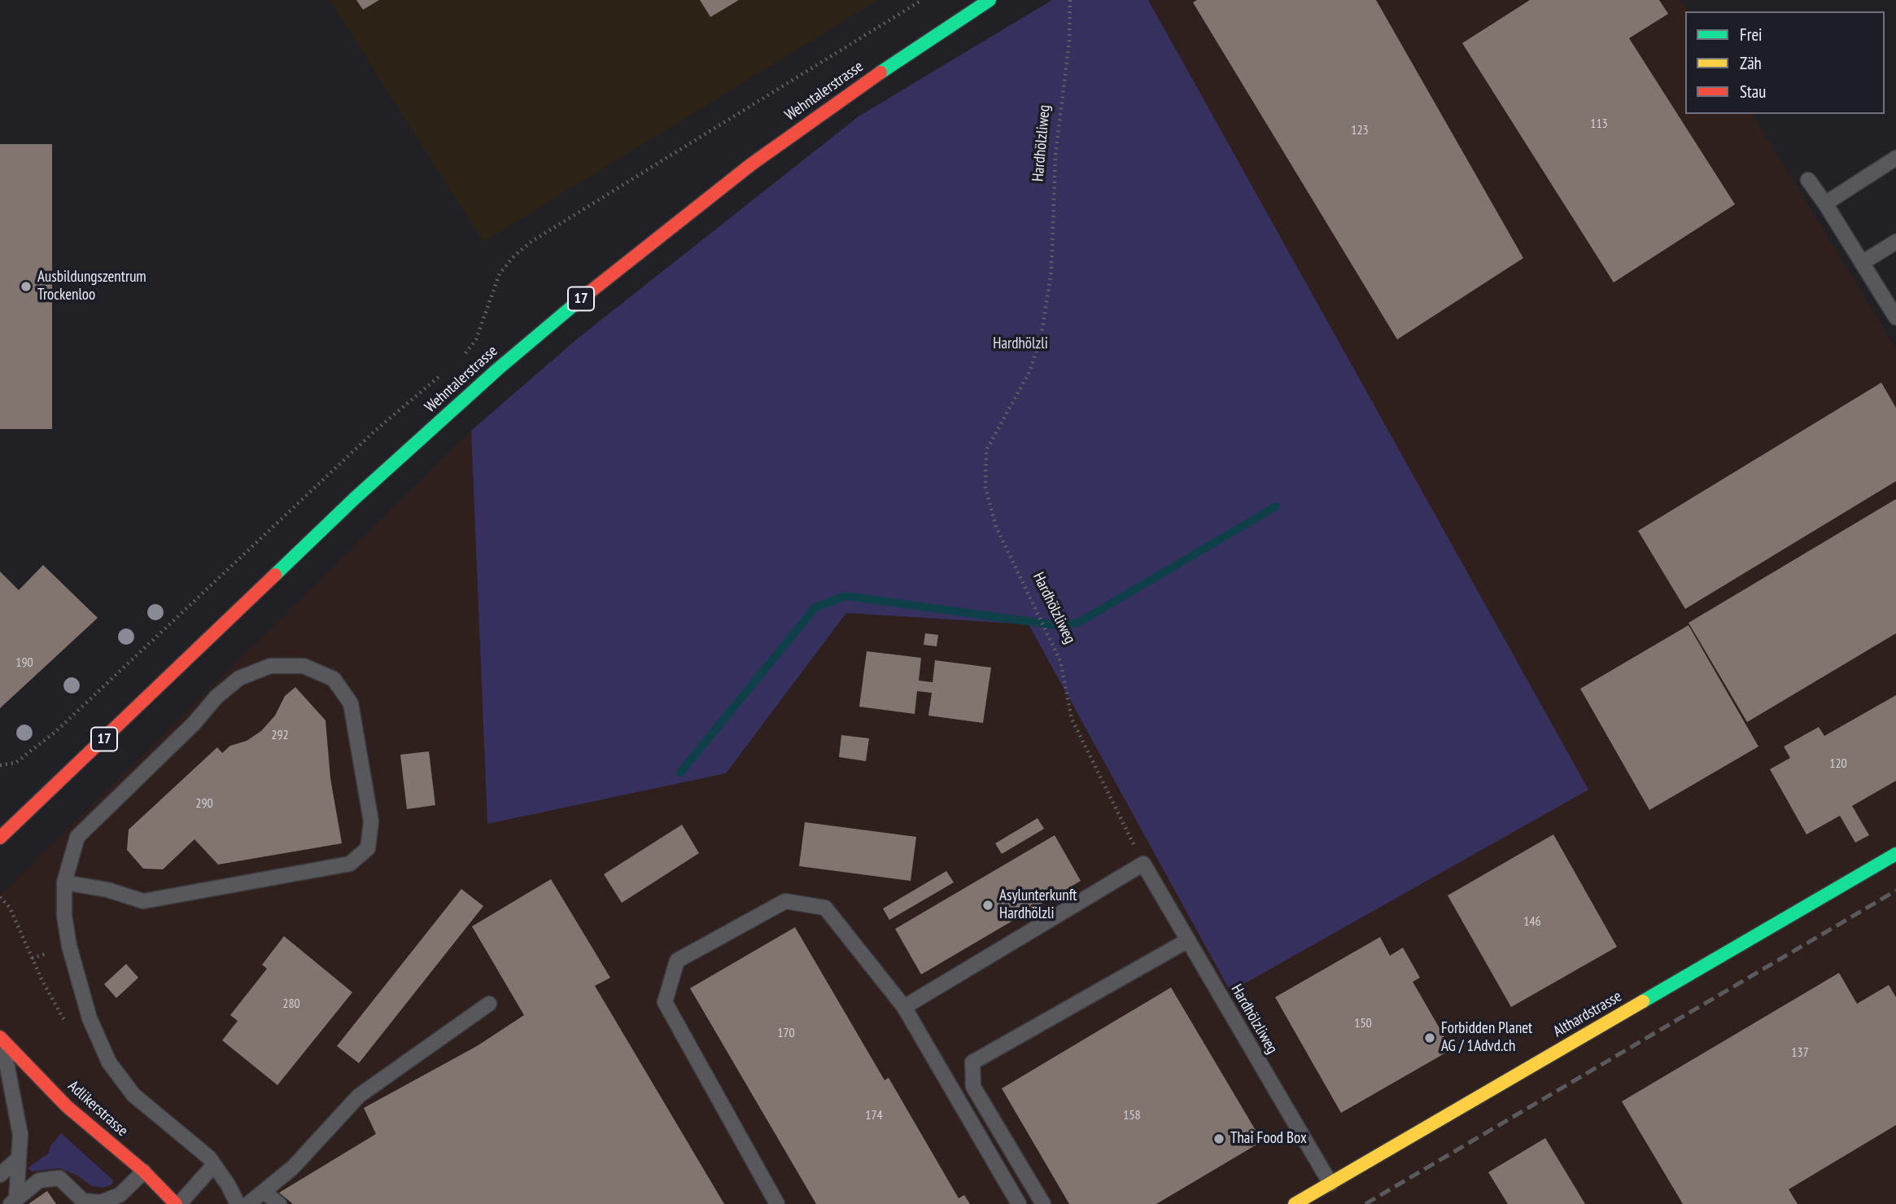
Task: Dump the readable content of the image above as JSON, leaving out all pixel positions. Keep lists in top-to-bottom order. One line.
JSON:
{"streets":{"main road":["Wehntalerstrasse","17","Althardstrasse","Adlikerstrasse"],"lane":["Hardhölzliweg"]},"crossings":[["Hardhölzliweg","Althardstrasse"]],"parks":["Hardhölzli"],"places":["Ausbildungszentrum Trockenloo","Asylunterkunft Hardhölzli","Forbidden Planet AG / 1Advd.ch","Thai Food Box"],"house_numbers":["113","123","190","292","120","290","146","280","150","170","137","174","158"],"legend":["Frei","Zäh","Stau"]}
